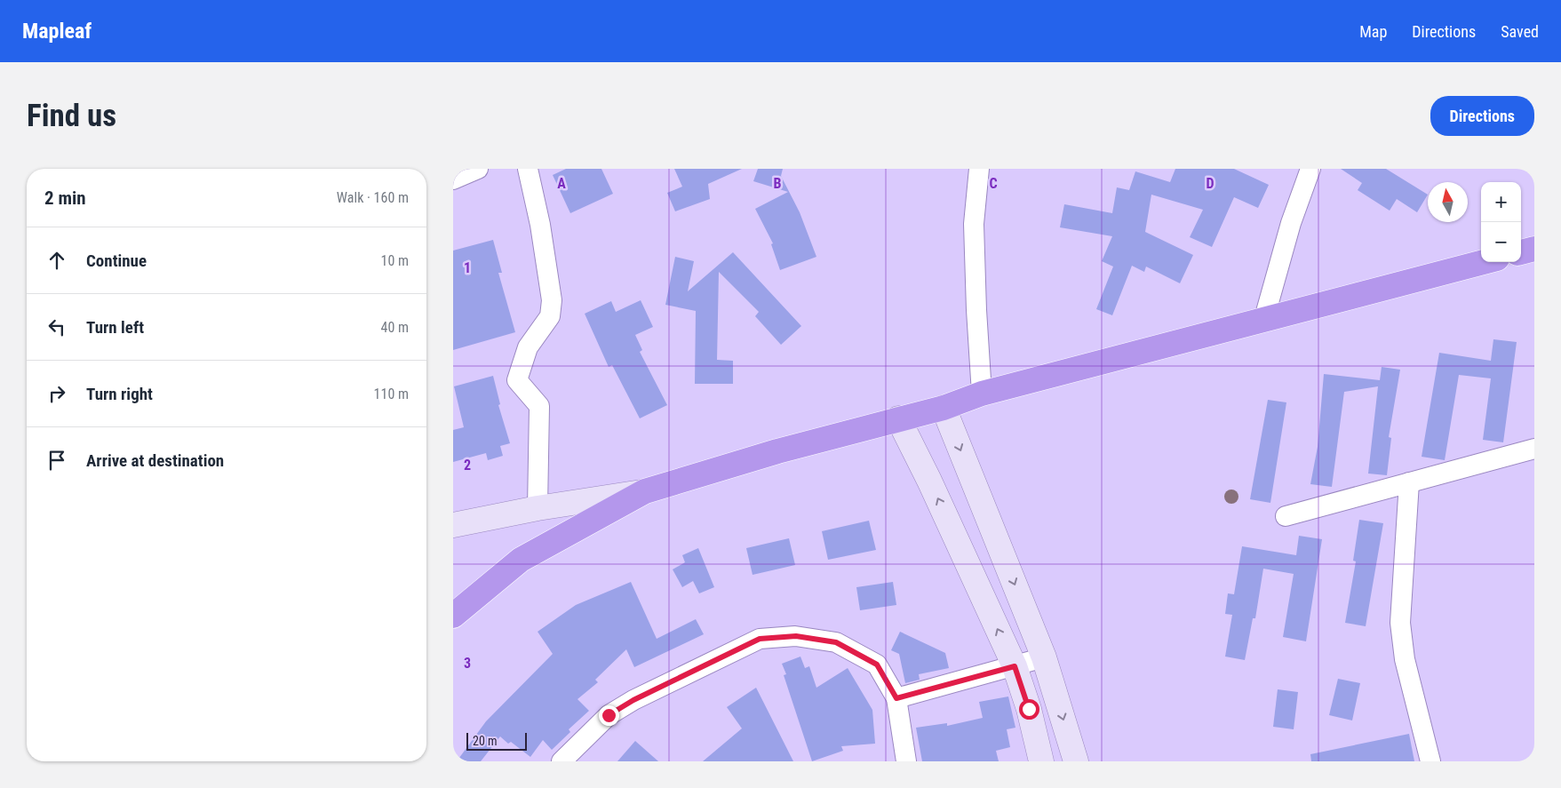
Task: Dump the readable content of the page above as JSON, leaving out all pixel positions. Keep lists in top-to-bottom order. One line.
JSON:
{"scale_bar":"20 m","north":"top","page":{"header":"Mapleaf","nav":["Map","Directions","Saved"],"buttons":"Directions","title":"Find us","heading":["2 min","Walk · 160 m"],"map_buttons":["+","−"],"list":[["Continue","10 m"],["Turn left","40 m"],["Turn right","110 m"],"Arrive at destination"],"scale":"20 m"},"grid":{"columns":["A","B","C","D"],"rows":["1","2","3"]}}
